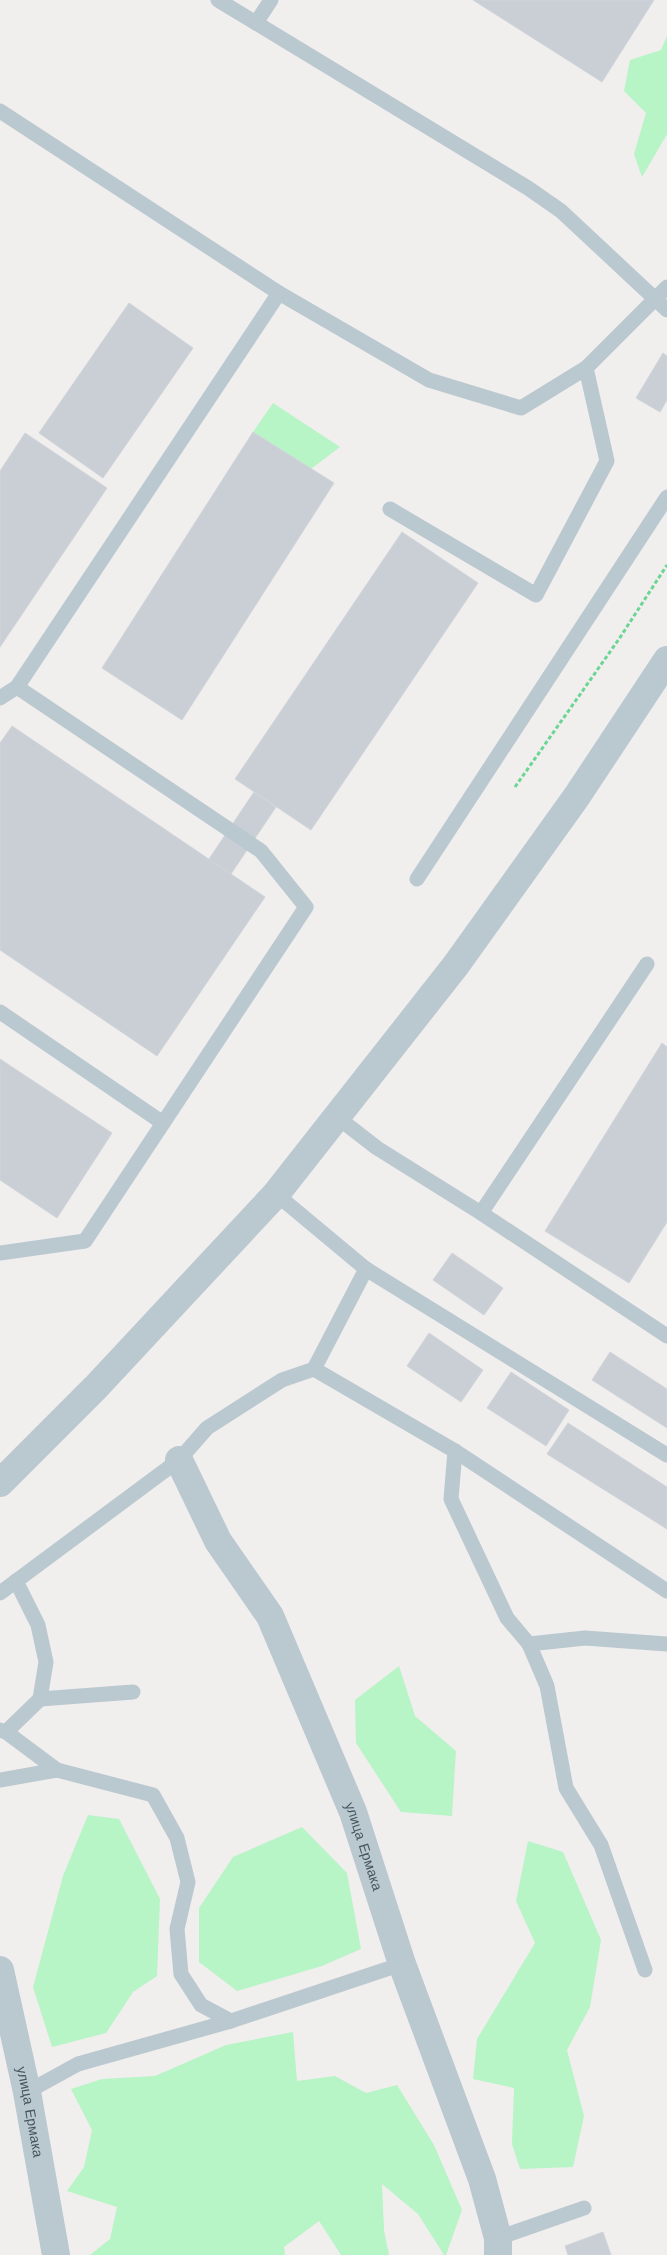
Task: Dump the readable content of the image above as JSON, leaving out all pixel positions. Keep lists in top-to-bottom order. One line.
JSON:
{"streets":{"street":["улица Ермака"]}}
